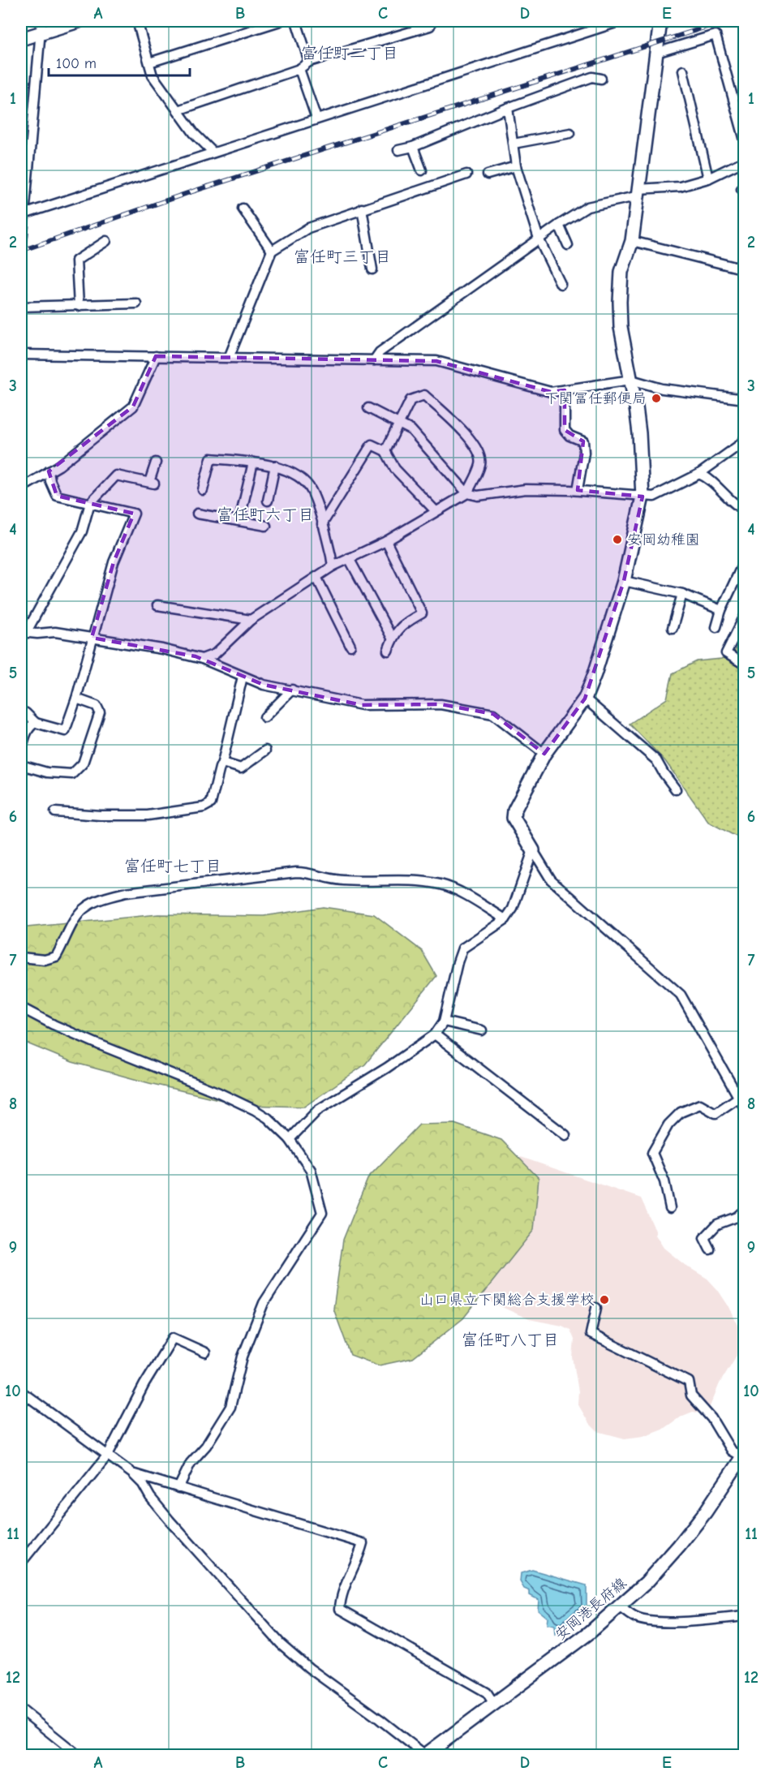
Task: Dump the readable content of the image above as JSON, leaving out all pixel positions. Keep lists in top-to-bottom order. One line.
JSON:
{"streets":{"street":["安岡港長府線"]},"districts":["富任町二丁目","富任町三丁目","富任町六丁目","富任町七丁目","富任町八丁目"],"places":["下関冨任郵便局","安岡幼稚園","山口県立下関総合支援学校"],"scale_bar":"100 m","grid":{"columns":["A","B","C","D","E"],"rows":["1","2","3","4","5","6","7","8","9","10","11","12"]}}
